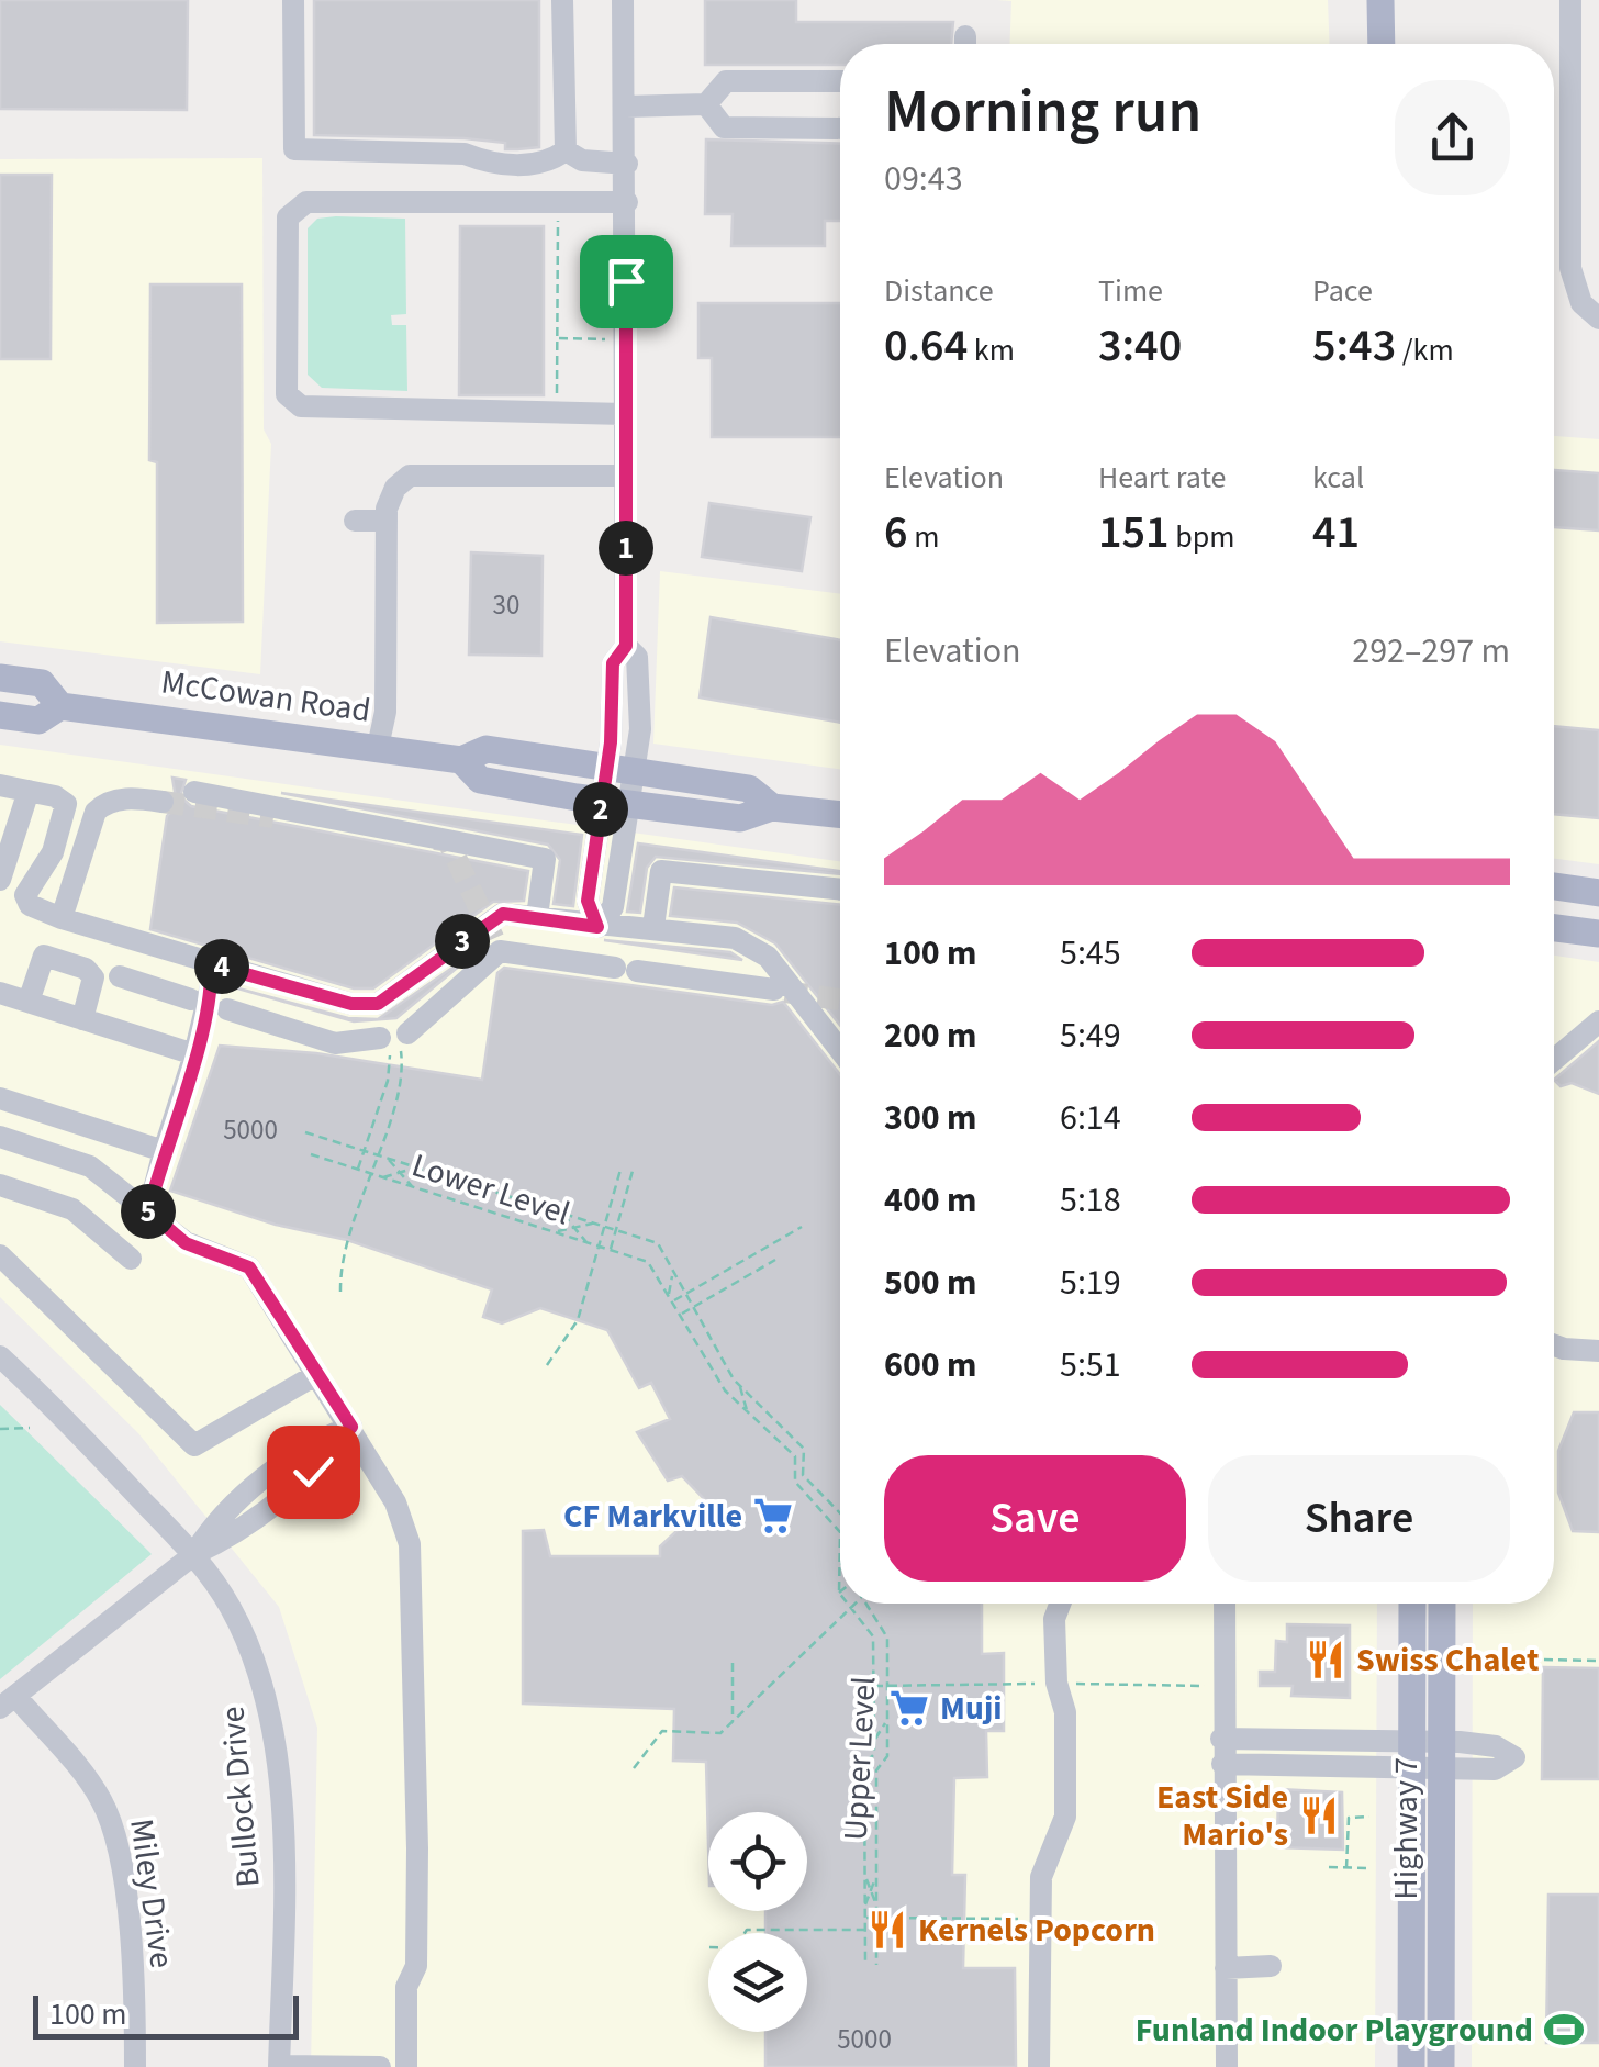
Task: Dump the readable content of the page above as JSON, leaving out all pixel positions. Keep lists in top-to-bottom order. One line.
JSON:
{"streets":{"main road":["McCowan Road","Highway 7"],"street":["Bullock Drive","Miley Drive"],"path":["Lower Level","Upper Level"]},"places":{"supermarket":["CF Markville","Muji"],"restaurant":["Swiss Chalet","East Side Mario's","Kernels Popcorn"],"sports":["Funland Indoor Playground"]},"house_numbers":["30","5000","5000"],"scale_bar":"100 m","page":{"heading":["Morning run","09:43"],"stats":[["Distance","0.64 km"],["Time","3:40"],["Pace","5:43 /km"],["Elevation","6 m"],["Heart rate","151 bpm"],["kcal","41"]],"pins":["1","2","3","4","5"],"chart":["Elevation","292–297 m"],"list":[{"name":"100 m","note":"5:45"},{"name":"200 m","note":"5:49"},{"name":"300 m","note":"6:14"},{"name":"400 m","note":"5:18"},{"name":"500 m","note":"5:19"},{"name":"600 m","note":"5:51"}],"buttons":["Save","Share"],"scale":"100 m"}}
